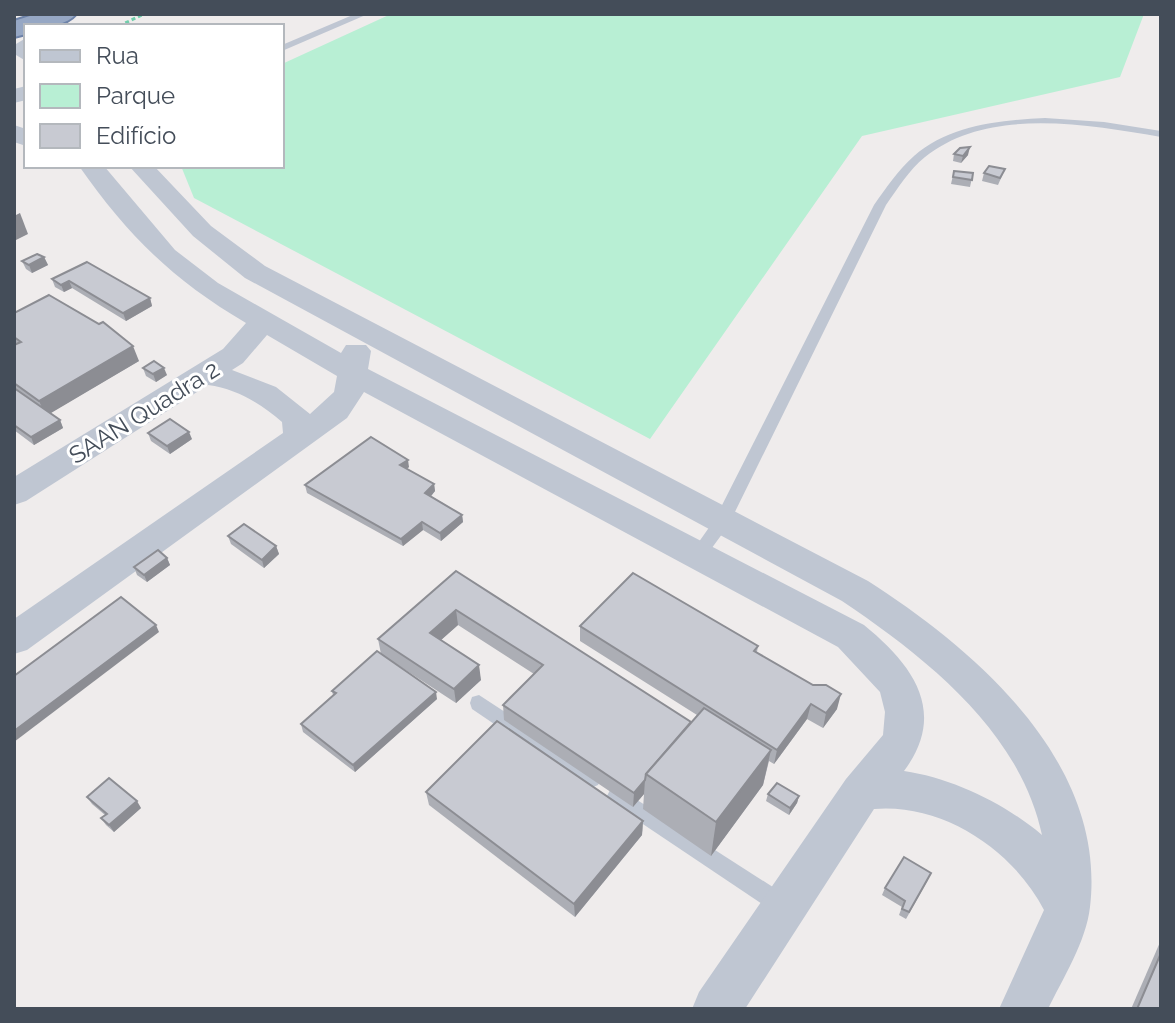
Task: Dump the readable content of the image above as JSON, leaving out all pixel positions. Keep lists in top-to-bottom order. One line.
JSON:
{"streets":{"street":["SAAN Quadra 2"]},"legend":["Rua","Parque","Edifício"]}
